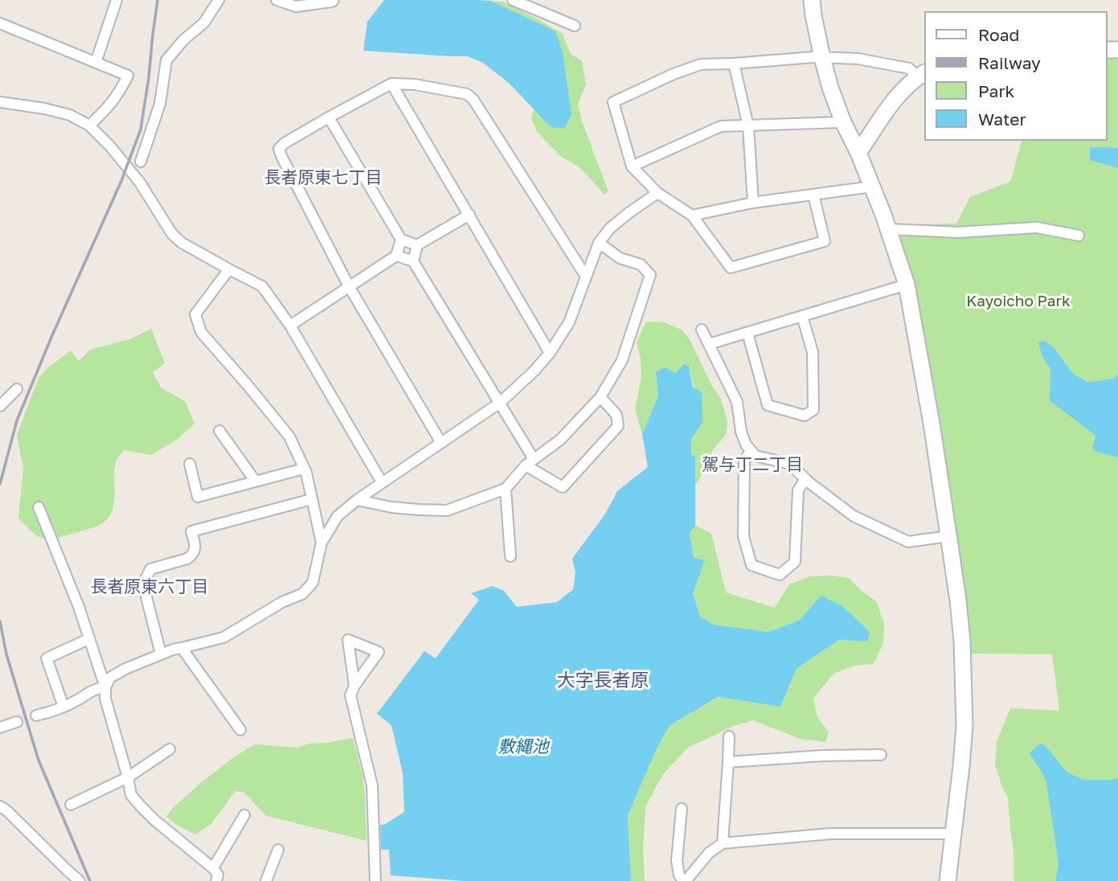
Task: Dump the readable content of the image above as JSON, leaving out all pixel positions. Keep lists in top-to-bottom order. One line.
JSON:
{"districts":["長者原東七丁目","駕与丁二丁目","長者原東六丁目","大字長者原"],"water":["敷縄池"],"parks":["Kayoicho Park"],"legend":["Road","Railway","Park","Water"]}
